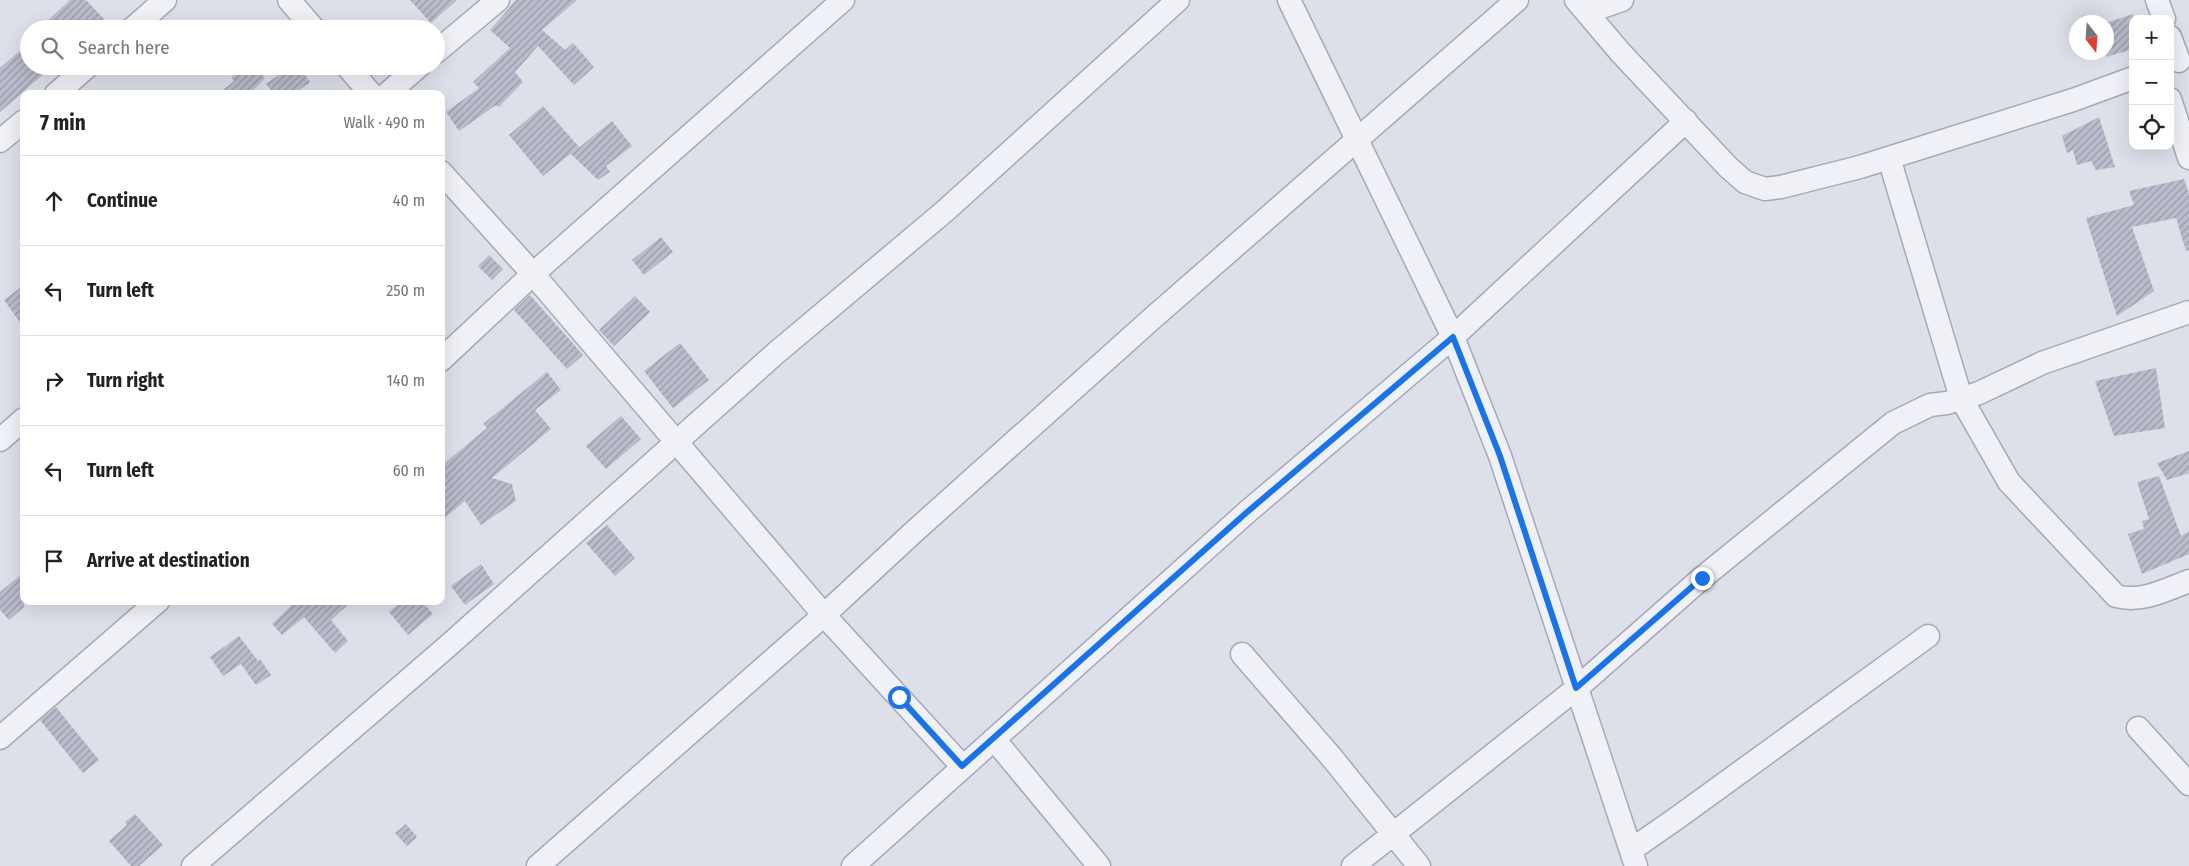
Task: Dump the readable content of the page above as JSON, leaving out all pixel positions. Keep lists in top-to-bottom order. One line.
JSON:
{"north":"bottom","page":{"map_buttons":["+","−"],"search":"Search here","heading":["7 min","Walk · 490 m"],"list":[["Continue","40 m"],["Turn left","250 m"],["Turn right","140 m"],["Turn left","60 m"],"Arrive at destination"]}}
